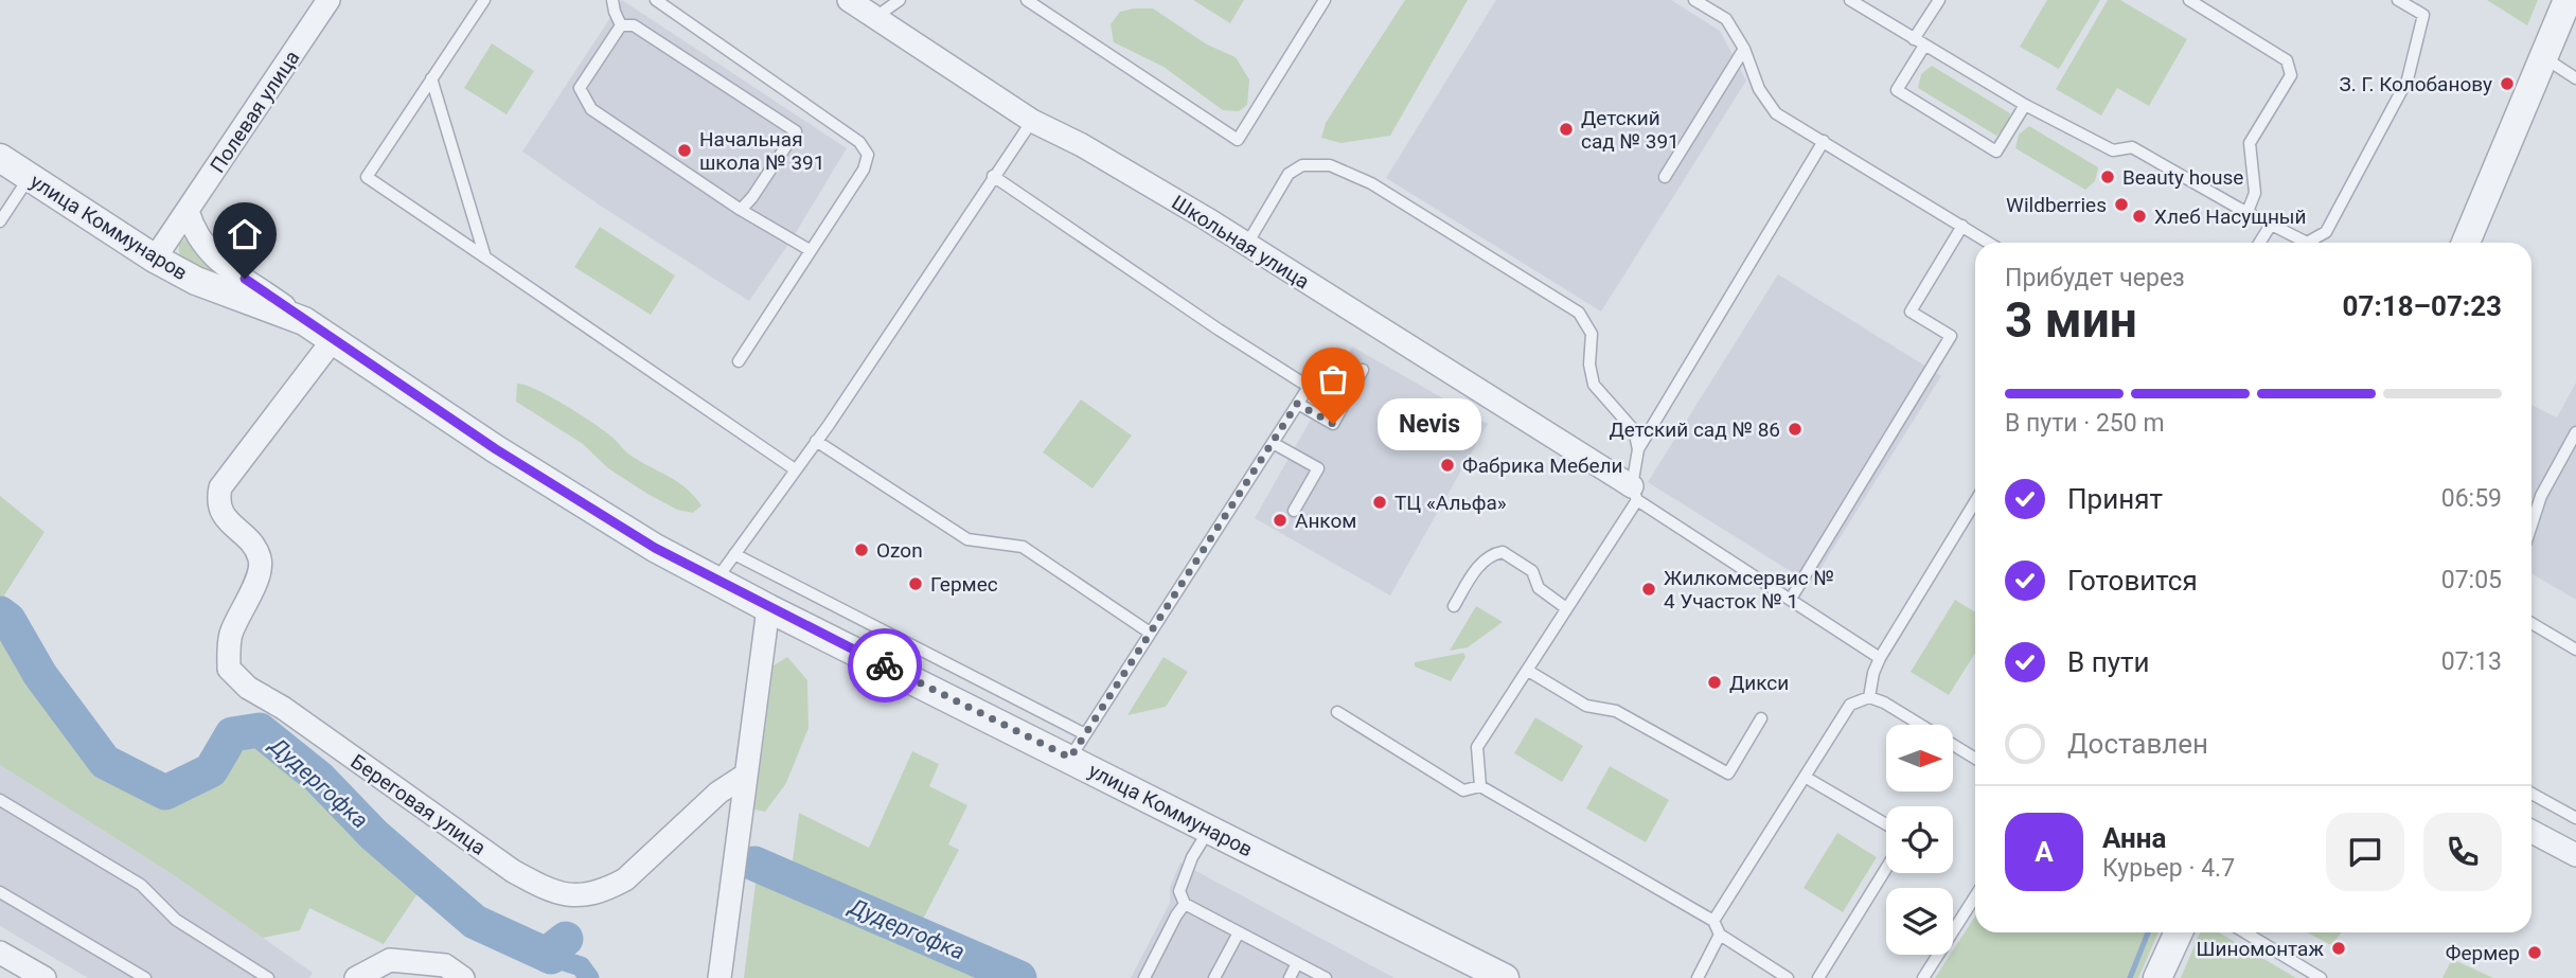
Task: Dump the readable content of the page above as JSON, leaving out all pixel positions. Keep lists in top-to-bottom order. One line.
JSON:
{"streets":{"street":["Полевая улица","улица Коммунаров","Школьная улица","Береговая улица"]},"crossings":[["Полевая улица","улица Коммунаров"],["улица Коммунаров","Береговая улица"]],"water":["Дудергофка"],"places":["З. Г. Колобанову","Детский сад № 391","Начальная школа № 391","Beauty house","Wildberries","Хлеб Насущный","Nevis","Детский сад № 86","Фабрика Мебели","ТЦ «Альфа»","Анком","Ozon","Гермес","Жилкомсервис № 4 Участок № 1","Дикси","Шиномонтаж","Фермер"],"north":"right","page":{"heading":["3 мин","Прибудет через","07:18–07:23"],"panel":["Анна","Курьер · 4.7"],"bar":"В пути · 250 m","bubble":"Nevis","list":[["Принят","06:59"],["Готовится","07:05"],["В пути","07:13"],"Доставлен"],"round":"А"}}
